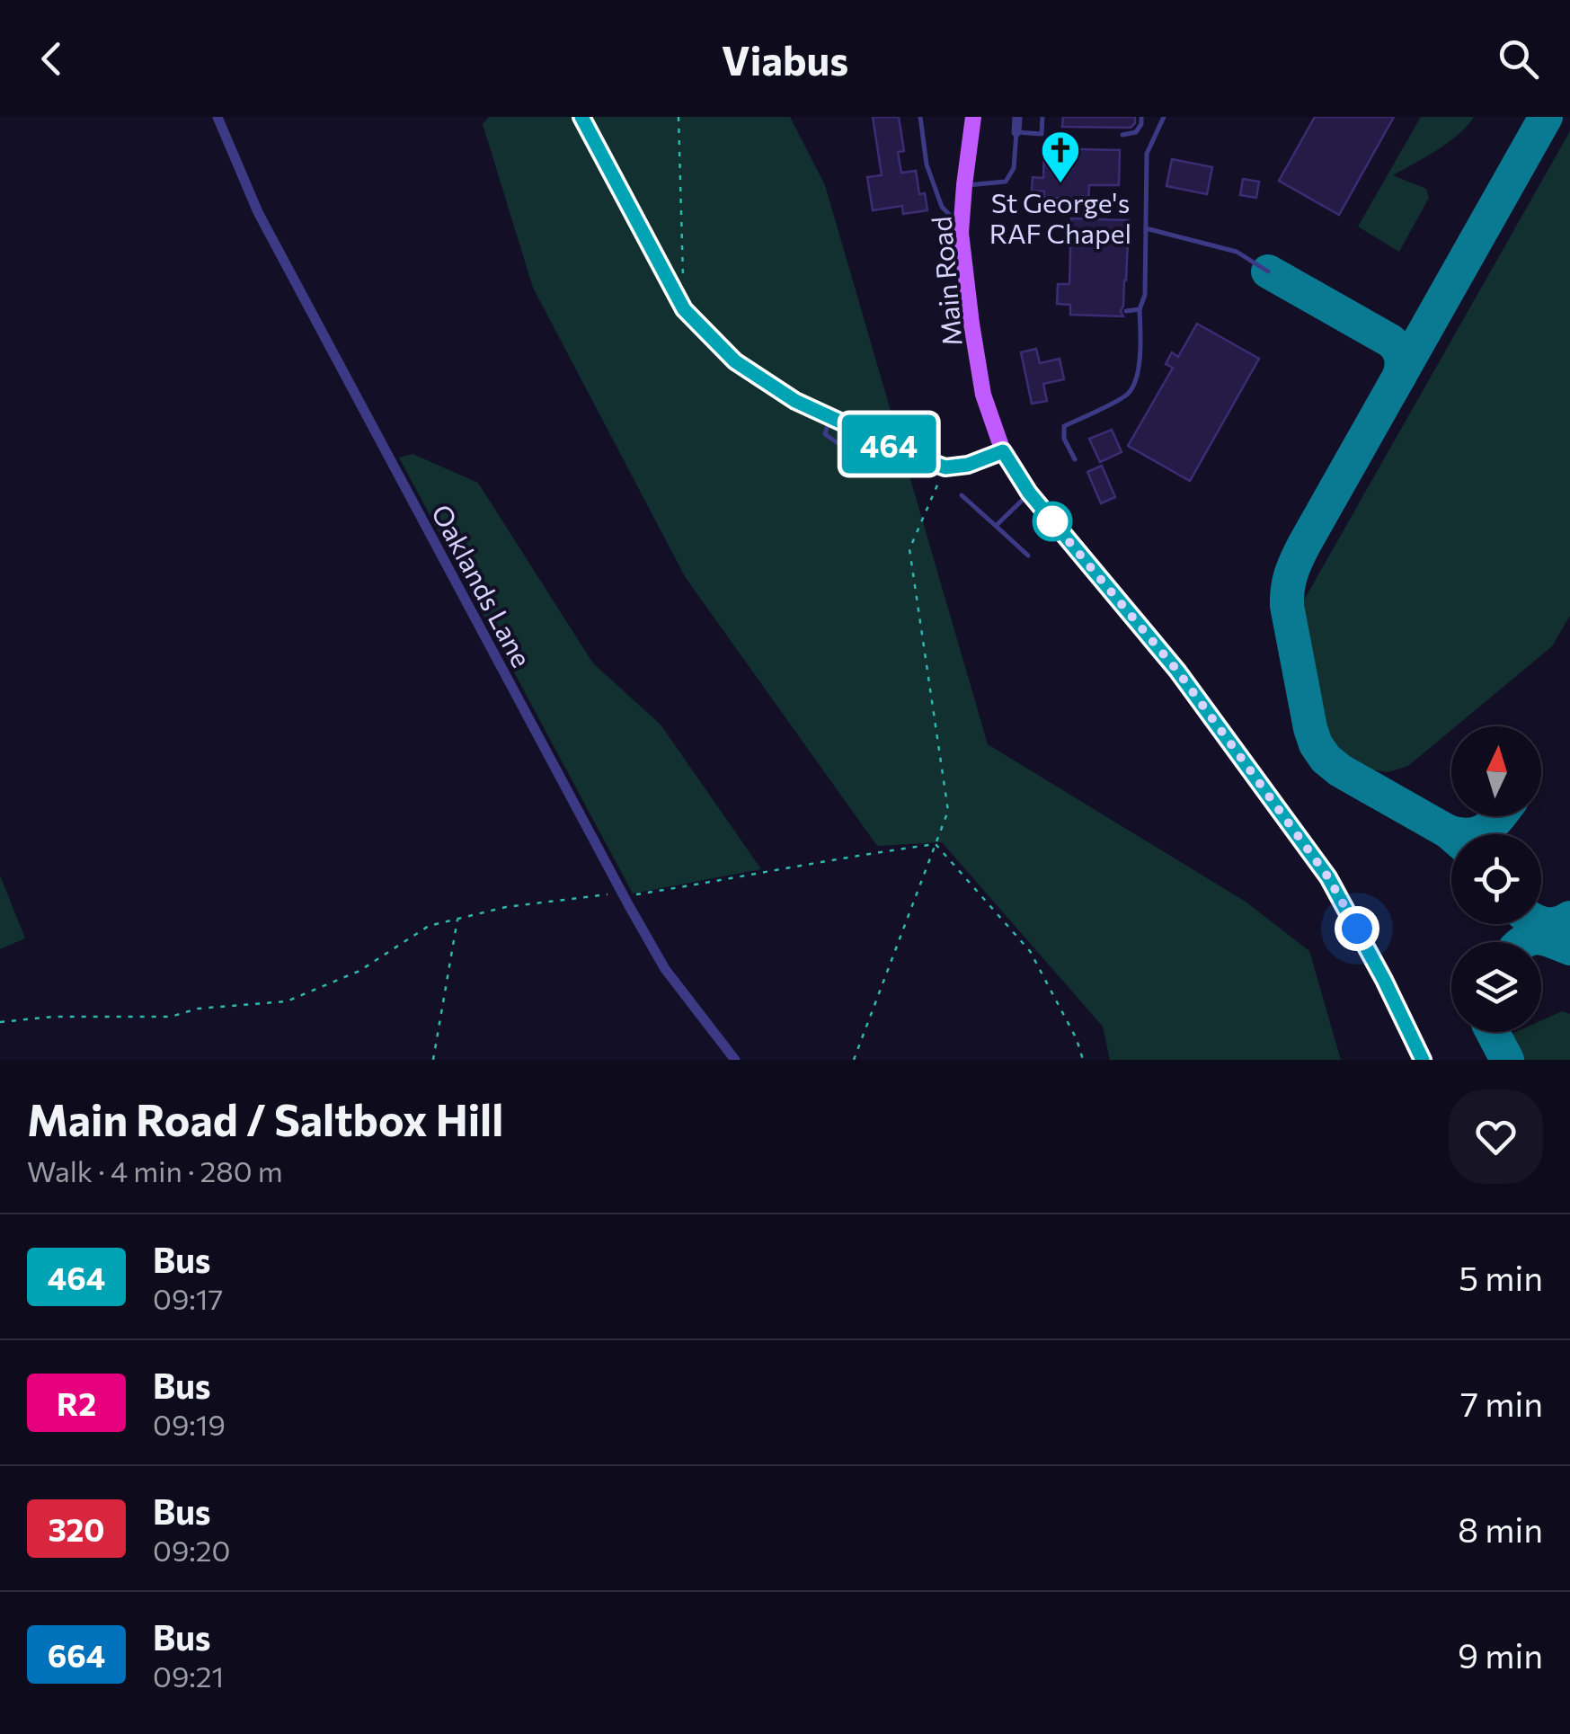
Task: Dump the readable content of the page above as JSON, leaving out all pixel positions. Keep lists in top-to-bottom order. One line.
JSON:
{"streets":{"main road":["Main Road"],"street":["Oaklands Lane"]},"places":{"church":["St George's RAF Chapel"]},"lines":["bus line 464"],"north":"top","page":{"header":"Viabus","on_map":"464","heading":["Main Road / Saltbox Hill","Walk · 4 min · 280 m"],"list":[{"mark":"464","name":"Bus","note":"09:17","value":"5 min"},{"mark":"R2","name":"Bus","note":"09:19","value":"7 min"},{"mark":"320","name":"Bus","note":"09:20","value":"8 min"},{"mark":"664","name":"Bus","note":"09:21","value":"9 min"}]}}
